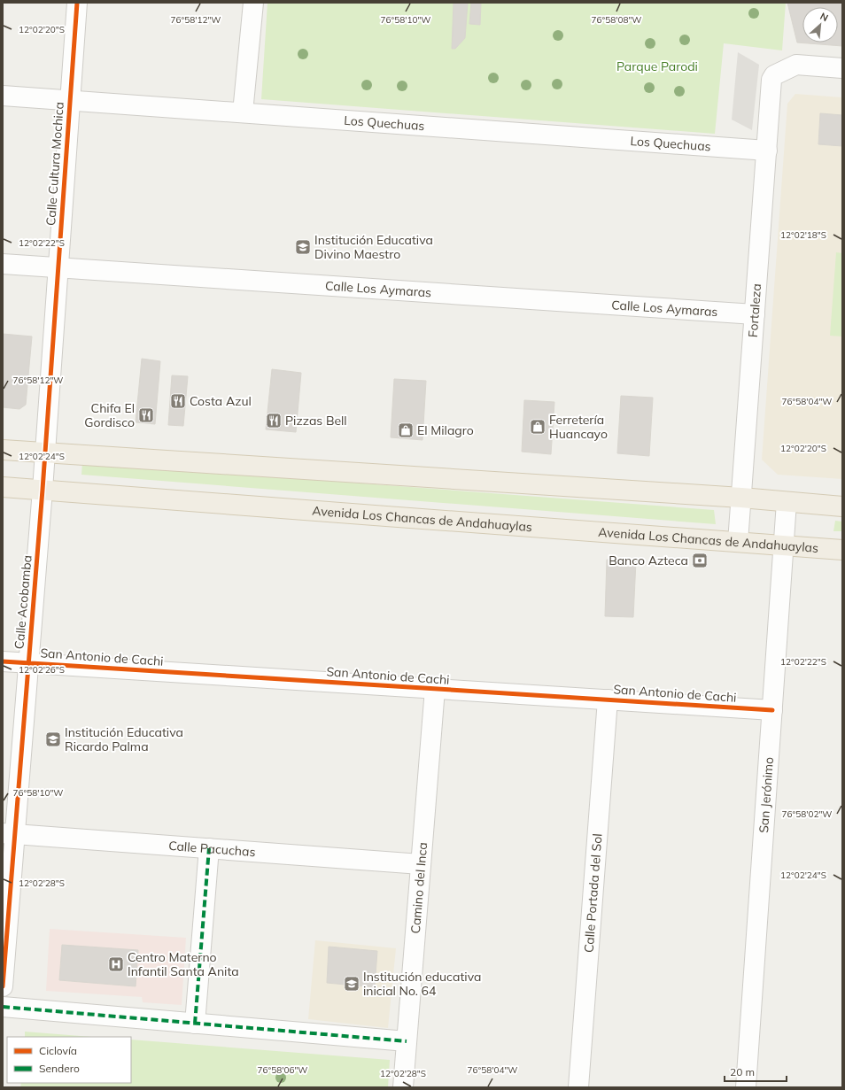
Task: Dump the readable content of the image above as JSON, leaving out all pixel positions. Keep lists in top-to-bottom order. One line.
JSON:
{"streets":{"main road":["Avenida Los Chancas de Andahuaylas"],"street":["Los Quechuas","Calle Cultura Mochica","Calle Los Aymaras","Fortaleza","Calle Acobamba","San Antonio de Cachi","San Jerónimo","Calle Pacuchas","Camino del Inca","Calle Portada del Sol"]},"crossings":[["Los Quechuas","Calle Cultura Mochica"],["Los Quechuas","Fortaleza"],["Calle Cultura Mochica","Calle Los Aymaras"],["Calle Cultura Mochica","Calle Acobamba"],["Calle Los Aymaras","Fortaleza"],["Fortaleza","Avenida Los Chancas de Andahuaylas"],["Avenida Los Chancas de Andahuaylas","Calle Acobamba"],["Avenida Los Chancas de Andahuaylas","San Jerónimo"],["Calle Acobamba","San Antonio de Cachi"],["Calle Acobamba","Calle Pacuchas"],["San Antonio de Cachi","San Jerónimo"],["San Antonio de Cachi","Camino del Inca"],["San Antonio de Cachi","Calle Portada del Sol"],["Calle Pacuchas","Camino del Inca"]],"parks":["Parque Parodi"],"places":{"school or university":["Institución Educativa Divino Maestro","Institución Educativa Ricardo Palma","Institución educativa inicial No. 64"],"restaurant":["Costa Azul","Chifa El Gordisco","Pizzas Bell"],"shop":["Ferretería Huancayo","El Milagro"],"bank":["Banco Azteca"],"hospital":["Centro Materno Infantil Santa Anita"]},"legend":["Ciclovía","Sendero"],"scale_bar":"20 m","north":"top right","coordinates":["76°58'12\"W","76°58'10\"W","76°58'08\"W","12°02'20\"S","12°02'18\"S","12°02'22\"S","76°58'04\"W","12°02'24\"S","12°02'26\"S","76°58'02\"W","12°02'28\"S","76°58'06\"W"]}
